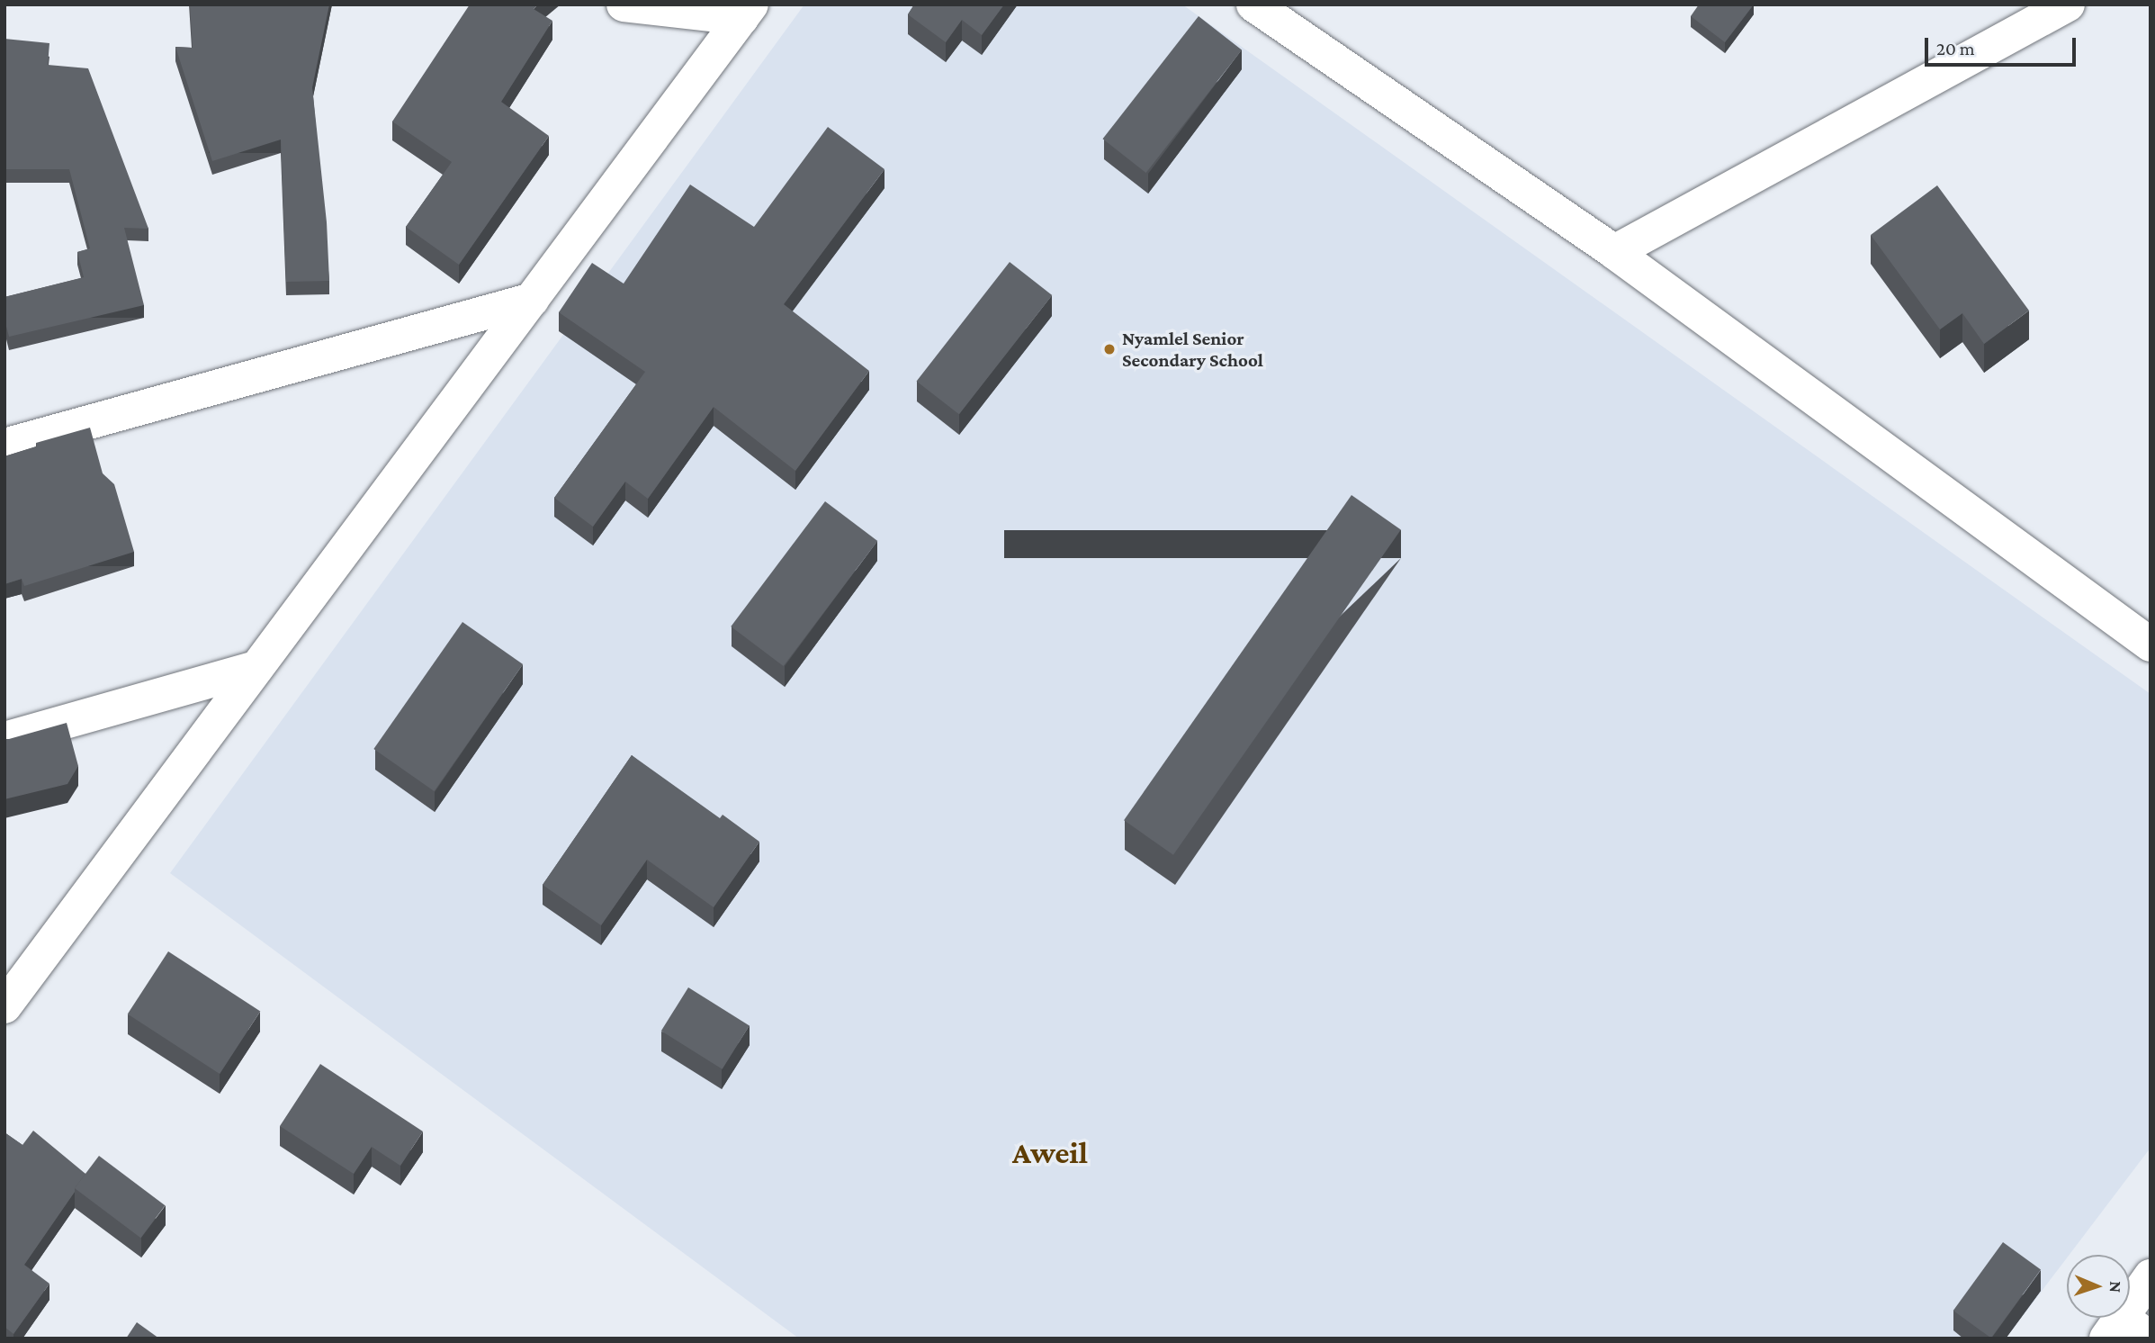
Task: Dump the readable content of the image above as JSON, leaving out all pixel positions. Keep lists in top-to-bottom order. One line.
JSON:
{"districts":["Aweil"],"places":["Nyamlel Senior Secondary School"],"scale_bar":"20 m","north":"right"}
